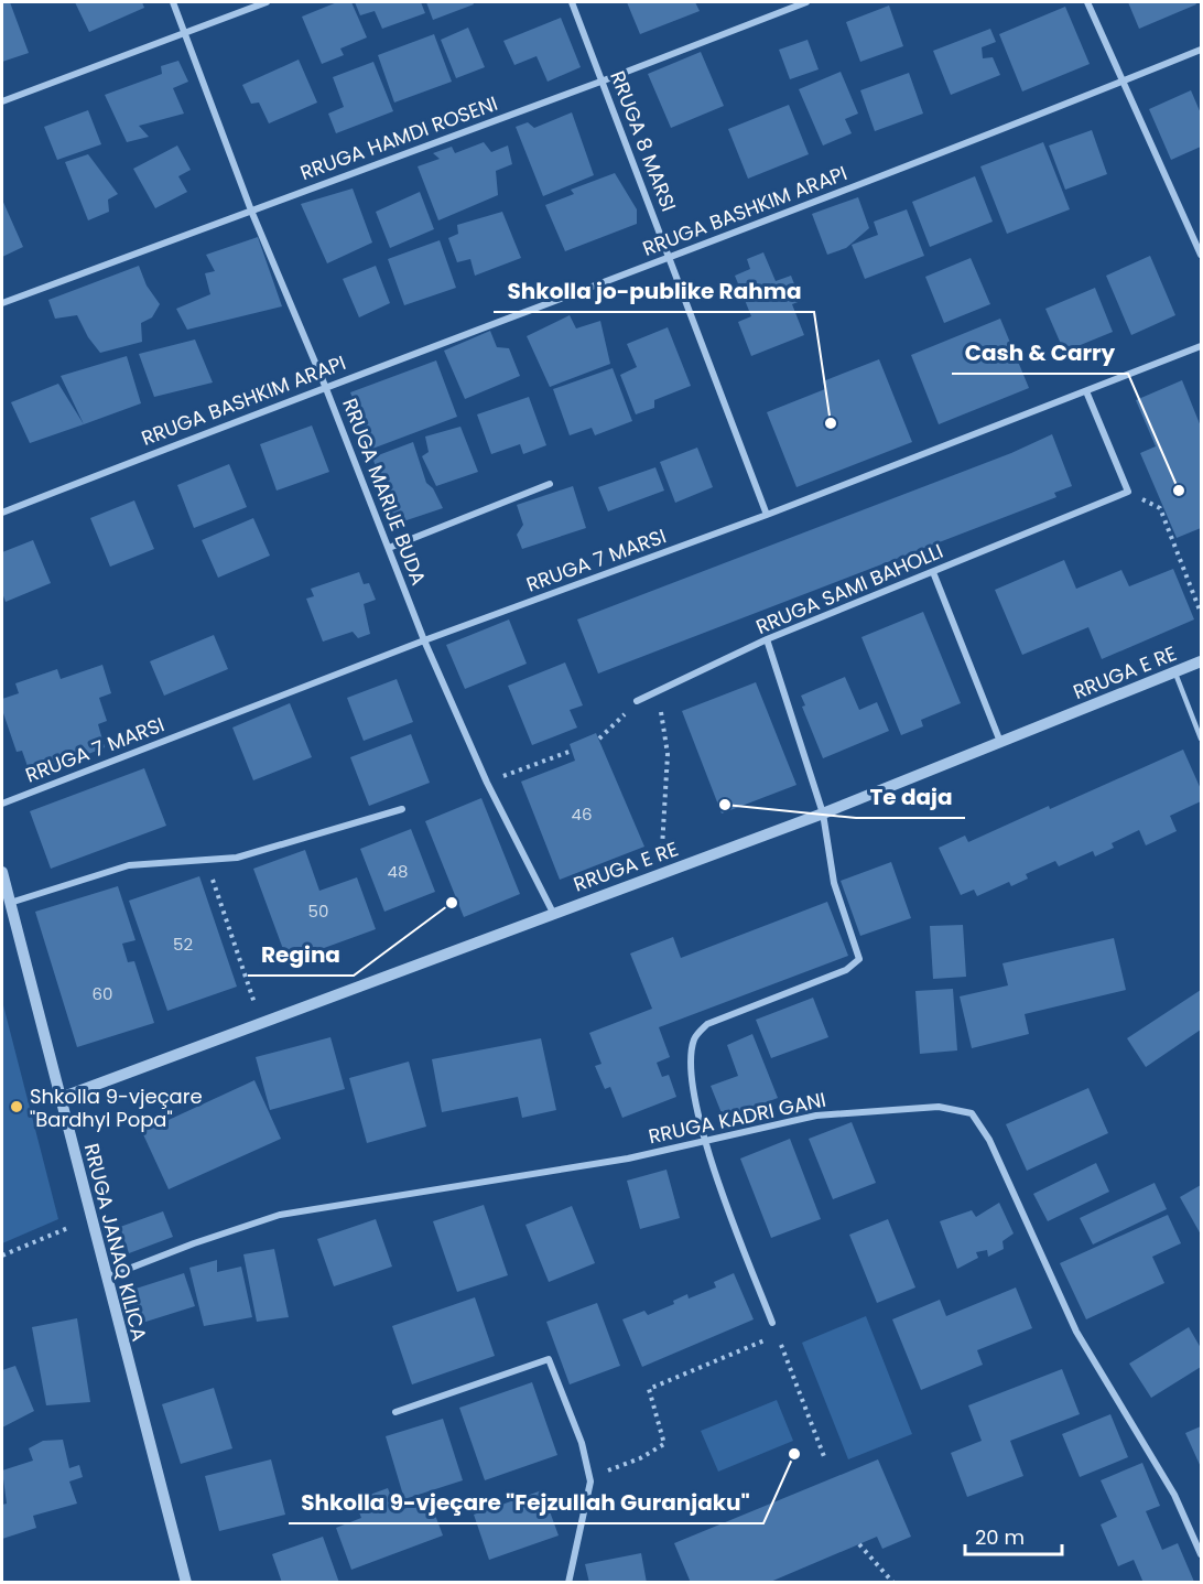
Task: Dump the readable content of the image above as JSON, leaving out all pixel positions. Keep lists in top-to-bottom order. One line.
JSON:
{"streets":{"street":["RRUGA HAMDI ROSENI","RRUGA 8 MARSI","RRUGA BASHKIM ARAPI","RRUGA MARIJE BUDA","RRUGA 7 MARSI","RRUGA SAMI BAHOLLI","RRUGA E RE","RRUGA KADRI GANI","RRUGA JANAQ KILICA"]},"crossings":[["RRUGA HAMDI ROSENI","RRUGA 8 MARSI"],["RRUGA HAMDI ROSENI","RRUGA MARIJE BUDA"],["RRUGA 8 MARSI","RRUGA BASHKIM ARAPI"],["RRUGA 8 MARSI","RRUGA 7 MARSI"],["RRUGA BASHKIM ARAPI","RRUGA MARIJE BUDA"],["RRUGA MARIJE BUDA","RRUGA 7 MARSI"],["RRUGA MARIJE BUDA","RRUGA E RE"],["RRUGA E RE","RRUGA JANAQ KILICA"],["RRUGA KADRI GANI","RRUGA JANAQ KILICA"]],"places":["Shkolla jo-publike Rahma","Cash & Carry","Te daja","Regina","Shkolla 9-vjeçare \"Bardhyl Popa\"","Shkolla 9-vjeçare \"Fejzullah Guranjaku\""],"house_numbers":["46","48","50","52","60"],"scale_bar":"20 m"}
